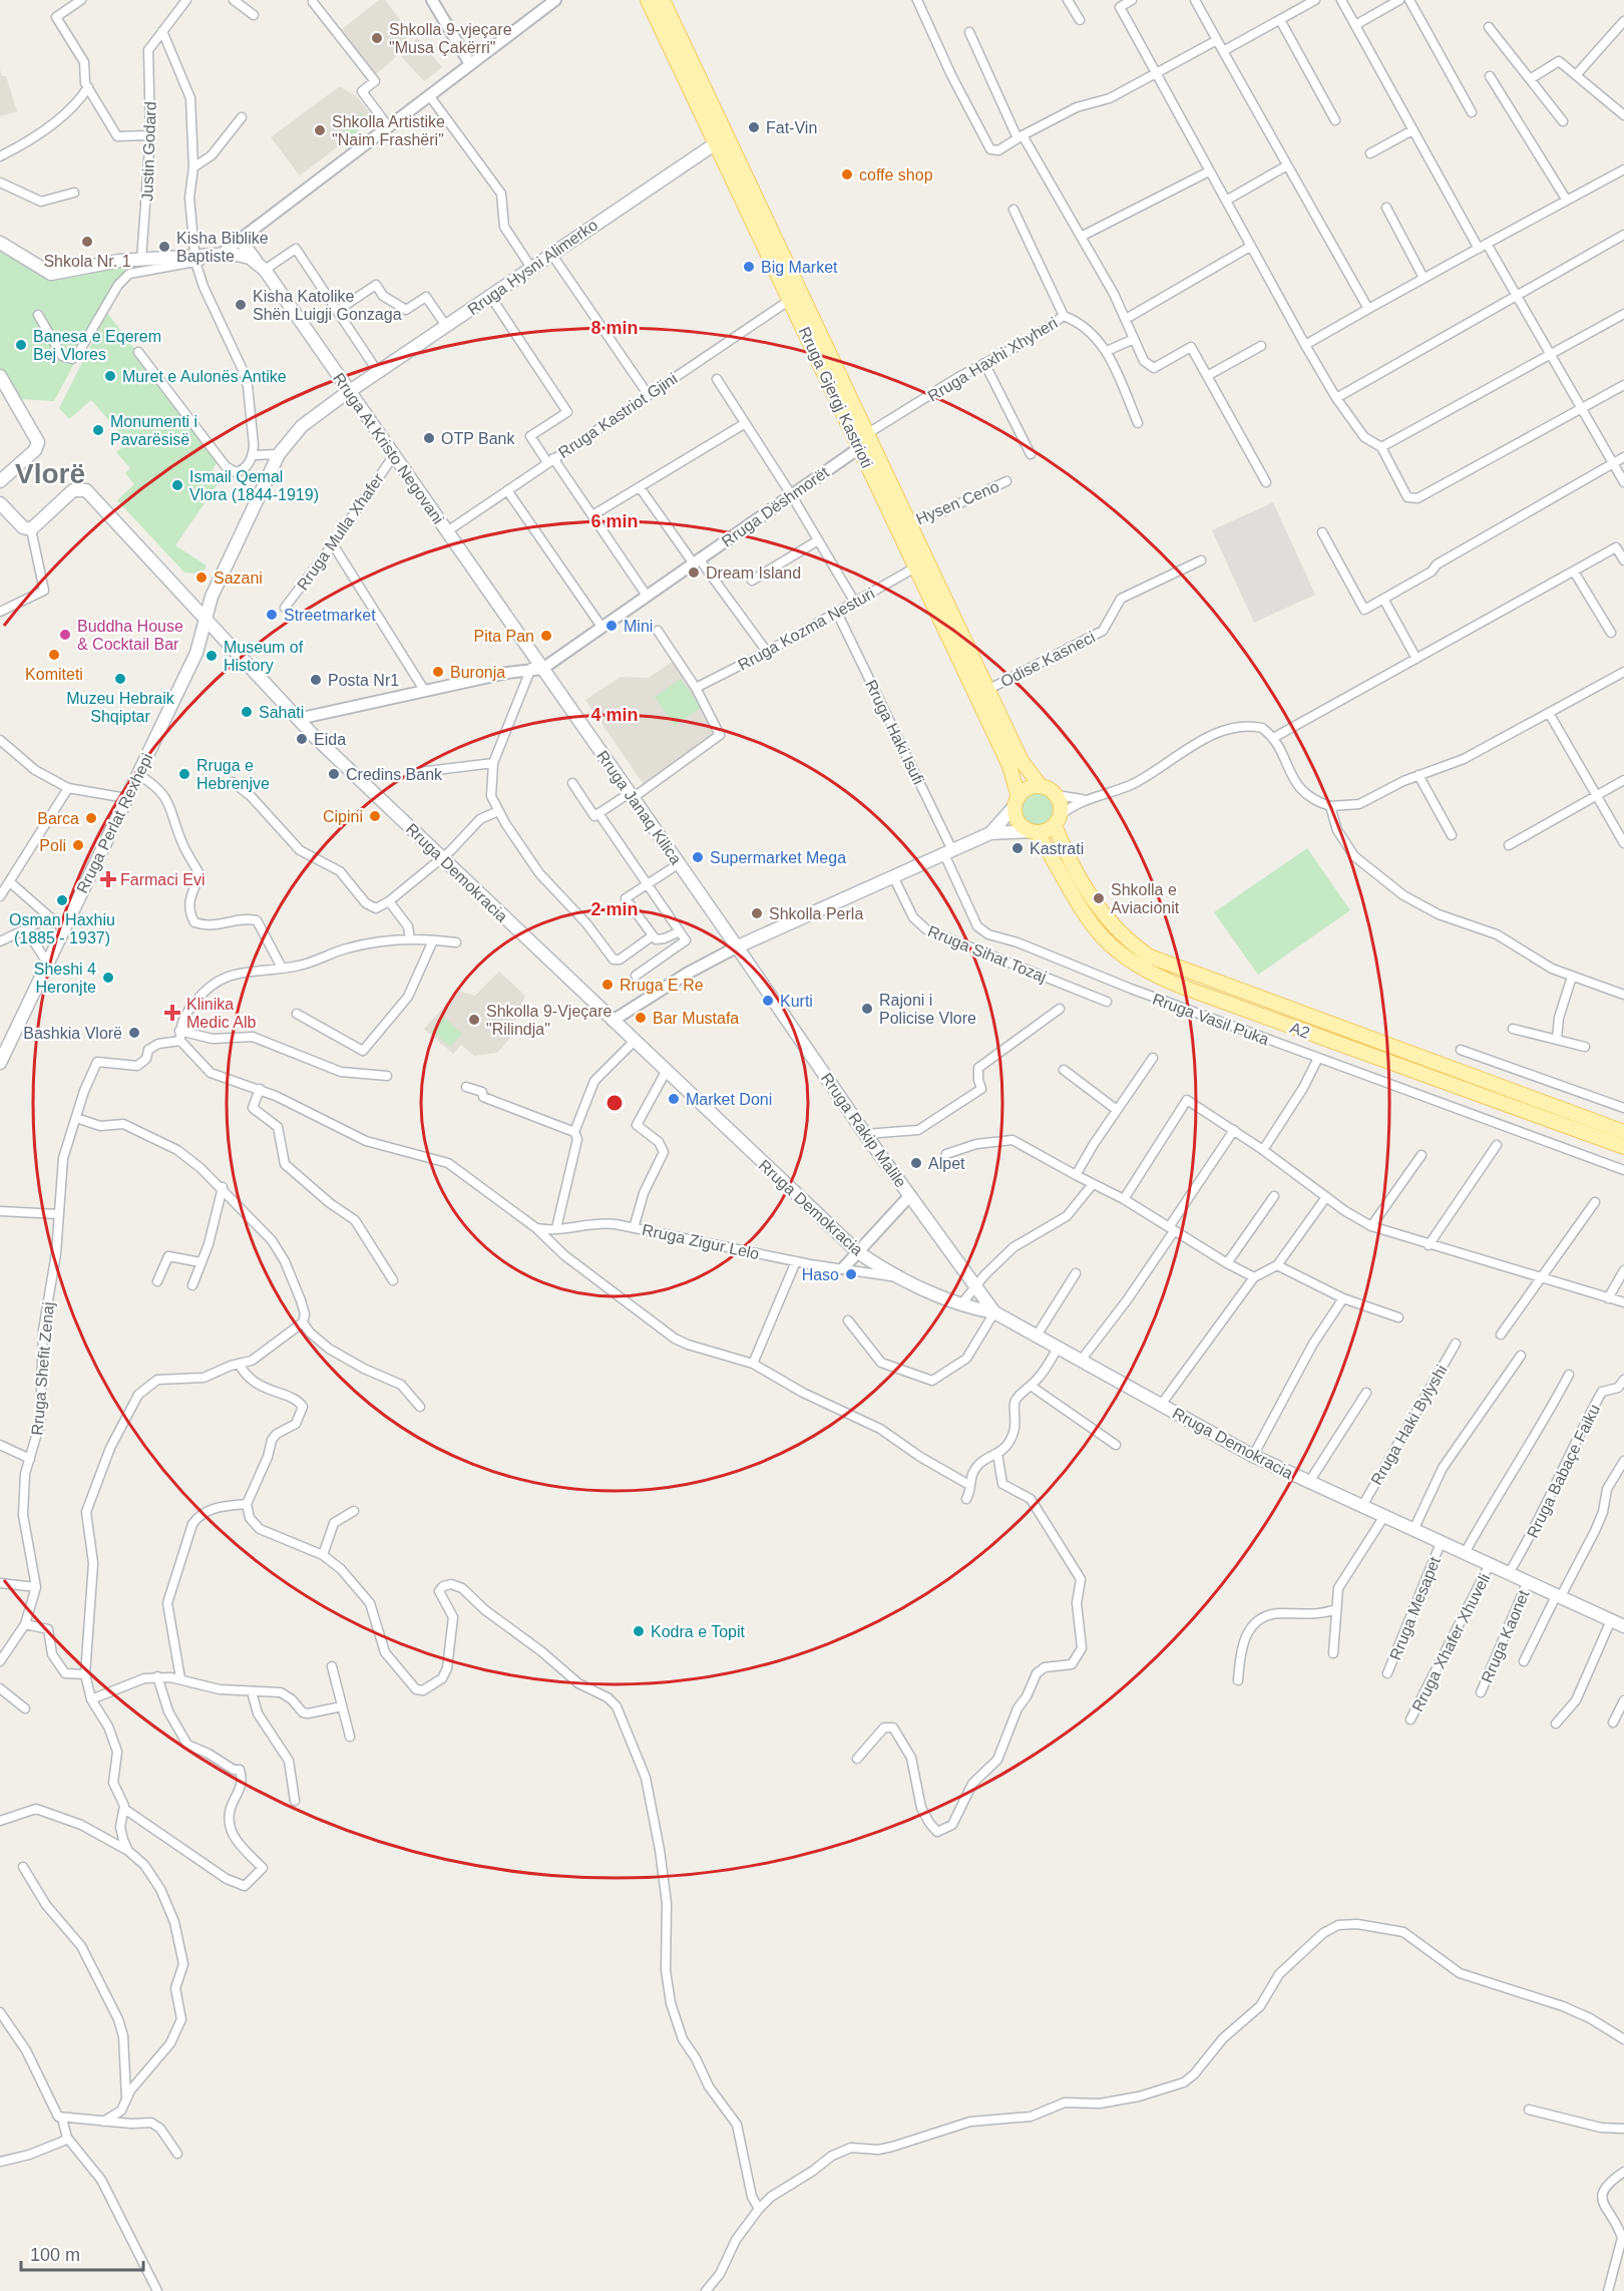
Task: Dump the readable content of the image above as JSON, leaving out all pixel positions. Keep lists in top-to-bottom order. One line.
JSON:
{"streets":{"main road":["Rruga Hysni Alimerko","Rruga Gjergj Kastrioti","Rruga At Kristo Negovani","Rruga Janaq Kilica","Rruga Perlat Rexhepi","Rruga Demokracia","A2","Rruga Rakip Malile"],"street":["Justin Godard","Rruga Haxhi Xhyheri","Rruga Kastriot Gjini","Hysen Ceno","Rruga Dëshmorët","Rruga Mulla Xhafer","Rruga Kozma Nesturi","Odise Kasneci","Rruga Haki Isufi","Rruga Sihat Tozaj","Rruga Vasil Puka","Rruga Zigur Lelo","Rruga Shefit Zenaj","Rruga Haki Bylyshi","Rruga Babaçe Faiku","Rruga Mesapet","Rruga Kaonet","Rruga Xhafer Xhuveli"]},"crossings":[["Rruga Hysni Alimerko","Rruga Gjergj Kastrioti"],["Rruga Hysni Alimerko","Rruga At Kristo Negovani"],["Rruga Hysni Alimerko","Rruga Perlat Rexhepi"],["Rruga Haxhi Xhyheri","Rruga Gjergj Kastrioti"],["Rruga Gjergj Kastrioti","Rruga Kastriot Gjini"],["Rruga Gjergj Kastrioti","Hysen Ceno"],["Rruga Gjergj Kastrioti","Rruga Dëshmorët"],["Rruga Gjergj Kastrioti","Rruga Kozma Nesturi"],["Rruga Gjergj Kastrioti","Odise Kasneci"],["Rruga Gjergj Kastrioti","A2"],["Rruga Kastriot Gjini","Rruga At Kristo Negovani"],["Rruga At Kristo Negovani","Rruga Dëshmorët"],["Rruga At Kristo Negovani","Rruga Mulla Xhafer"],["Rruga At Kristo Negovani","Rruga Janaq Kilica"],["Rruga Dëshmorët","Rruga Janaq Kilica"],["Rruga Kozma Nesturi","Rruga Haki Isufi"],["Rruga Haki Isufi","Rruga Vasil Puka"],["Rruga Janaq Kilica","Rruga Rakip Malile"],["Rruga Perlat Rexhepi","Rruga Demokracia"],["Rruga Demokracia","Rruga Rakip Malile"],["Rruga Demokracia","Rruga Zigur Lelo"],["Rruga Demokracia","Rruga Haki Bylyshi"],["Rruga Demokracia","Rruga Babaçe Faiku"],["Rruga Demokracia","Rruga Mesapet"],["Rruga Demokracia","Rruga Kaonet"],["Rruga Demokracia","Rruga Xhafer Xhuveli"]],"districts":["Vlorë"],"places":{"other":["Shkolla 9-vjeçare \"Musa Çakërri\"","Fat-Vin","Shkolla Artistike \"Naim Frashëri\"","coffe shop","Shkola Nr. 1","Kisha Biblike Baptiste","Big Market","Kisha Katolike Shën Luigji Gonzaga","Banesa e Eqerem Bej Vlores","Muret e Aulonës Antike","Monumenti i Pavarësisë","OTP Bank","Ismail Qemal Vlora (1844-1919)","Dream Island","Sazani","Streetmarket","Mini","Buddha House & Cocktail Bar","Pita Pan","Komiteti","Museum of History","Buronja","Muzeu Hebraik Shqiptar","Posta Nr1","Sahati","Eida","Rruga e Hebrenjve","Credins Bank","Cipini","Barca","Poli","Kastrati","Supermarket Mega","Shkolla e Aviacionit","Osman Haxhiu (1885 - 1937)","Shkolla Perla","Sheshi 4 Heronjte","Rruga E Re","Kurti","Rajoni i Policise Vlore","Bar Mustafa","Shkolla 9-Vjeçare \"Rilindja\"","Bashkia Vlorë","Market Doni","Alpet","Haso","Kodra e Topit"],"health":["Farmaci Evi","Klinika Medic Alb"]},"scale_bar":"100 m","rings":["8 min","6 min","4 min","2 min"]}
